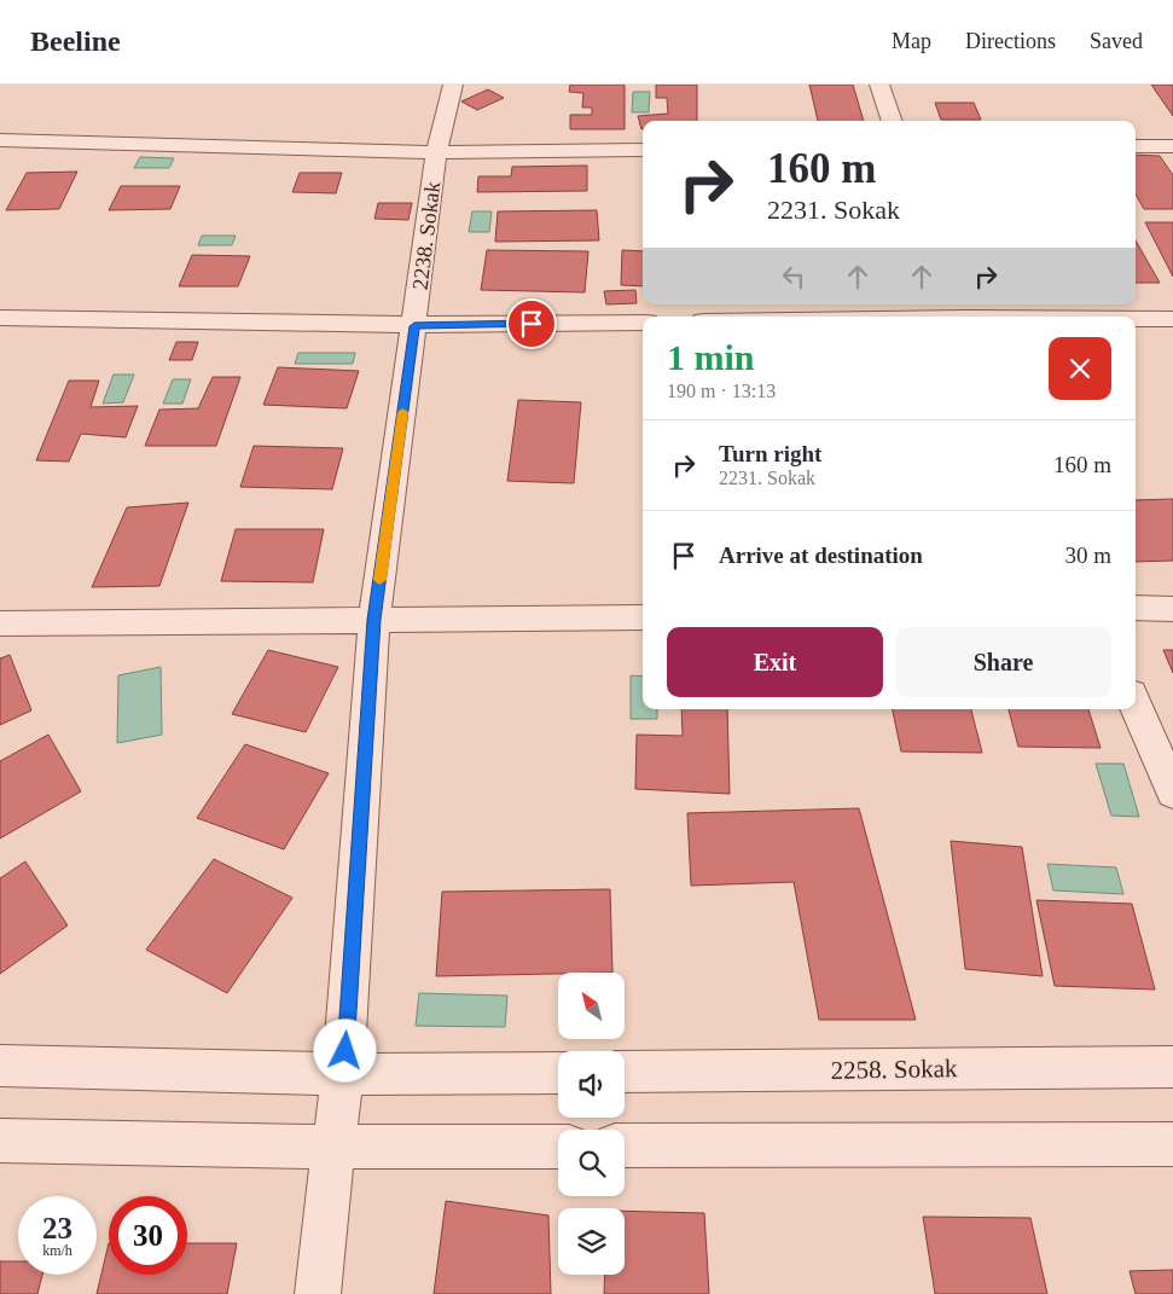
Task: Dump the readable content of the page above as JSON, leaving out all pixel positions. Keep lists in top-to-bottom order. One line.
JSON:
{"streets":{"street":["2238. Sokak","2258. Sokak"]},"north":"top left","page":{"header":"Beeline","nav":["Map","Directions","Saved"],"turn":["160 m","2231. Sokak"],"heading":["1 min","190 m · 13:13"],"list":[{"name":"Turn right","note":"2231. Sokak","value":"160 m"},{"name":"Arrive at destination","value":"30 m"}],"buttons":["Exit","Share"],"speed":"23 km/h","limit":"30"}}
